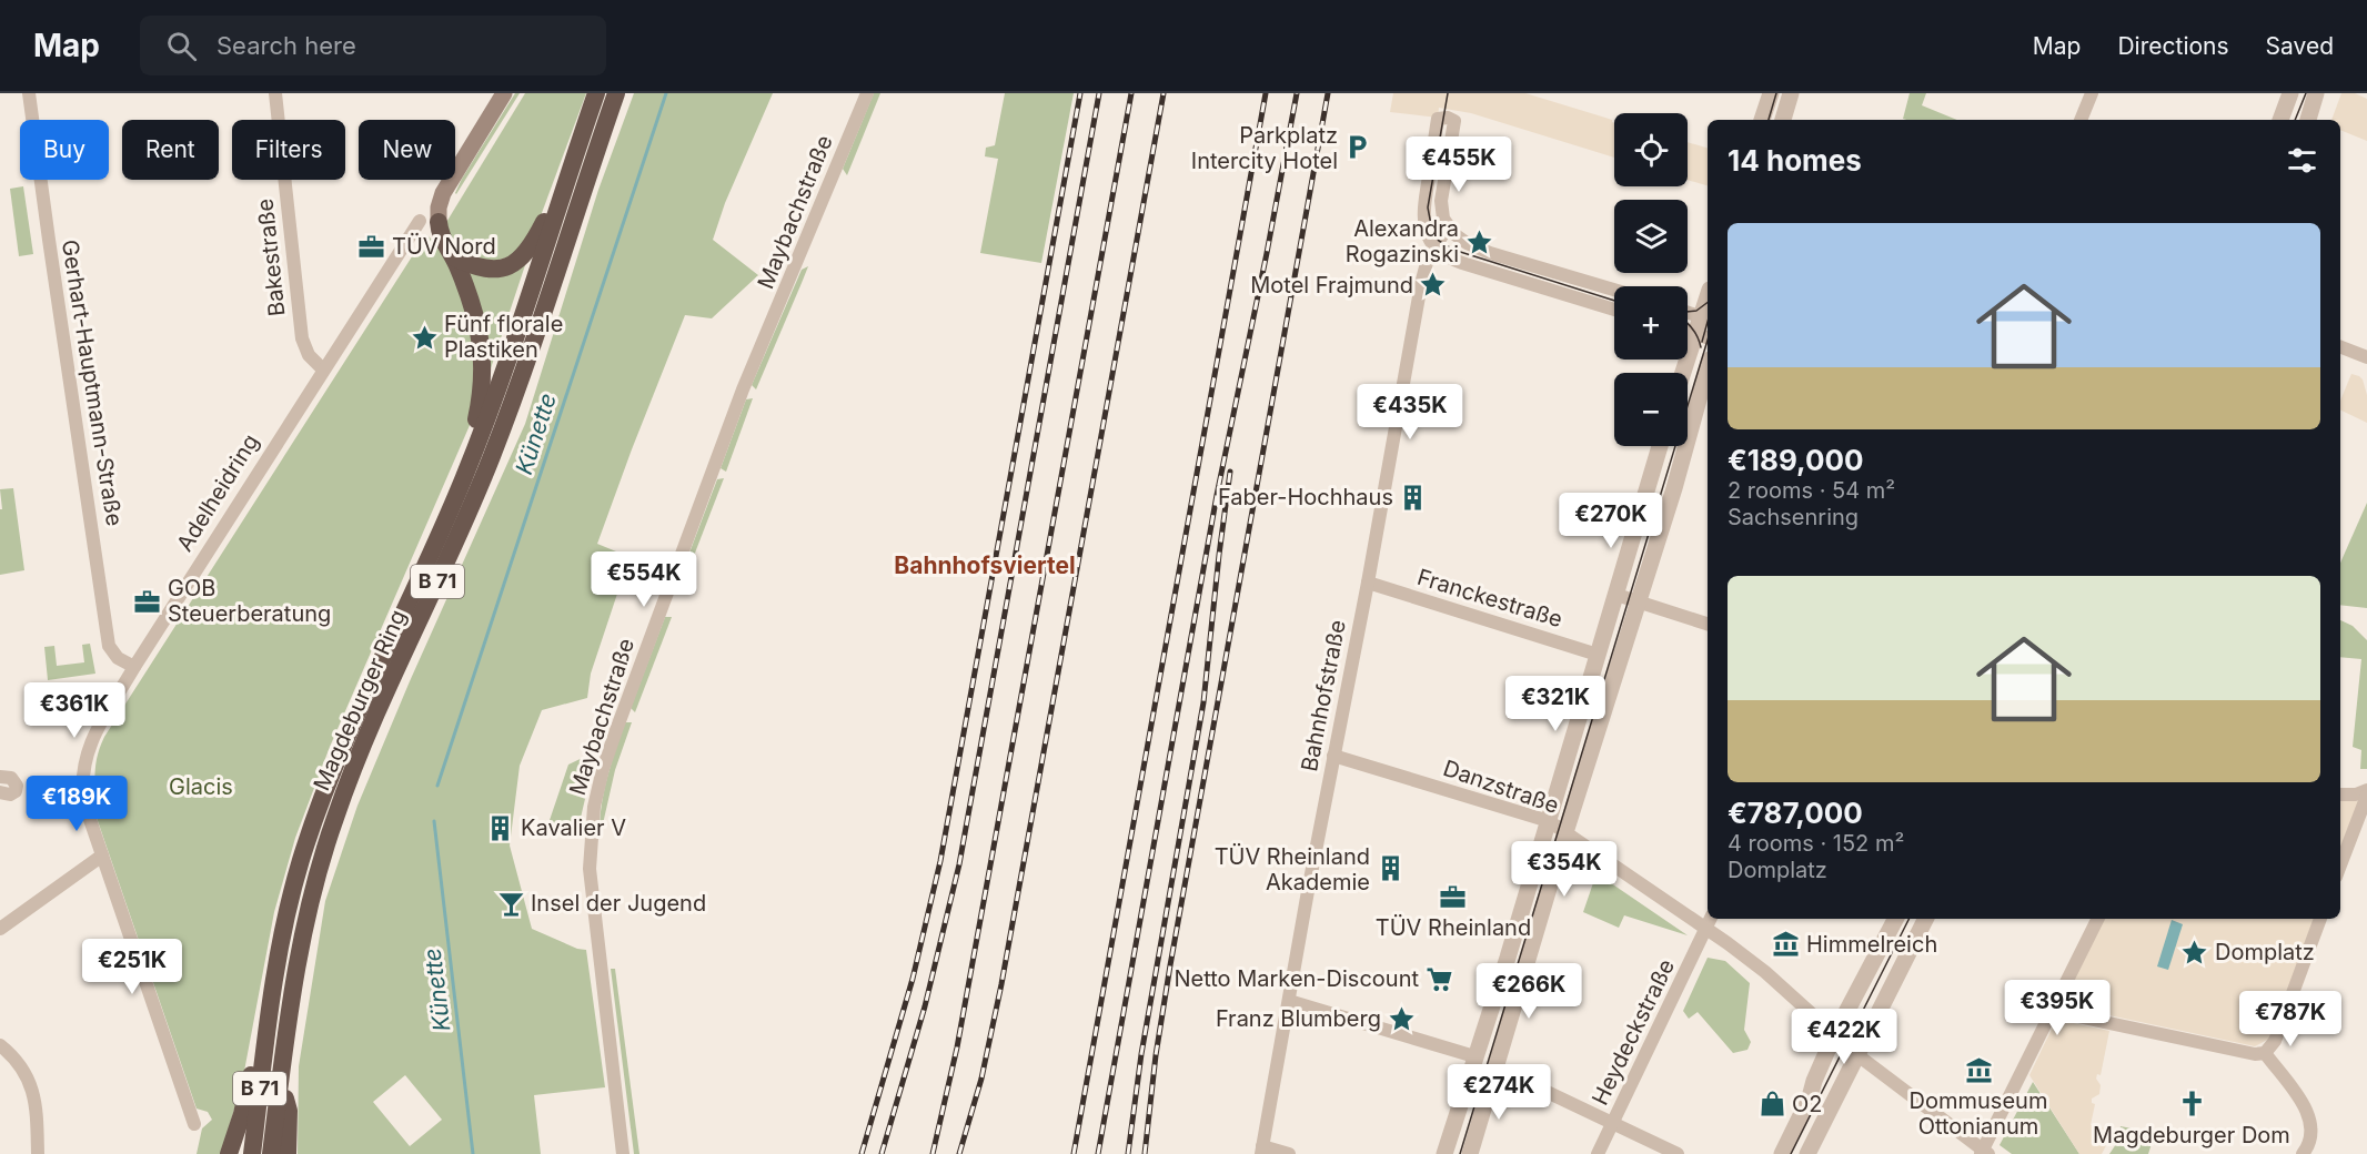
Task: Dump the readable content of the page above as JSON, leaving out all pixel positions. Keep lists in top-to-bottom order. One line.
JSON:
{"streets":{"highway":["B 71","Magdeburger Ring"],"main road":["Adelheidring"],"street":["Maybachstraße","Bakestraße","Gerhart-Hauptmann-Straße","Franckestraße","Bahnhofstraße","Danzstraße","Heydeckstraße"]},"crossings":[["Bakestraße","Adelheidring"],["Gerhart-Hauptmann-Straße","Adelheidring"],["Franckestraße","Bahnhofstraße"],["Bahnhofstraße","Danzstraße"],["Danzstraße","Heydeckstraße"]],"districts":["Bahnhofsviertel"],"water":["Künette"],"parks":["Glacis"],"places":{"parking":["Parkplatz Intercity Hotel"],"place":["Alexandra Rogazinski","Motel Frajmund","Fünf florale Plastiken","Domplatz","Franz Blumberg"],"office":["TÜV Nord","GOB Steuerberatung","TÜV Rheinland"],"building":["Faber-Hochhaus","Kavalier V","TÜV Rheinland Akademie"],"bar":["Insel der Jugend"],"museum":["Himmelreich","Dommuseum Ottonianum"],"supermarket":["Netto Marken-Discount"],"shop":["O2"],"church":["Magdeburger Dom"]},"page":{"header":"Map","search":"Search here","nav":["Map","Directions","Saved"],"map_buttons":["+","−"],"chip":["Buy","Rent","Filters","New"],"heading":"14 homes","price":["€455K","€435K","€270K","€554K","€321K","€361K","€189K","€354K","€251K","€266K","€395K","€787K","€422K","€274K"],"list":[{"name":"€189,000","note":"2 rooms · 54 m² · Sachsenring"},{"name":"€787,000","note":"4 rooms · 152 m² · Domplatz"}]}}
